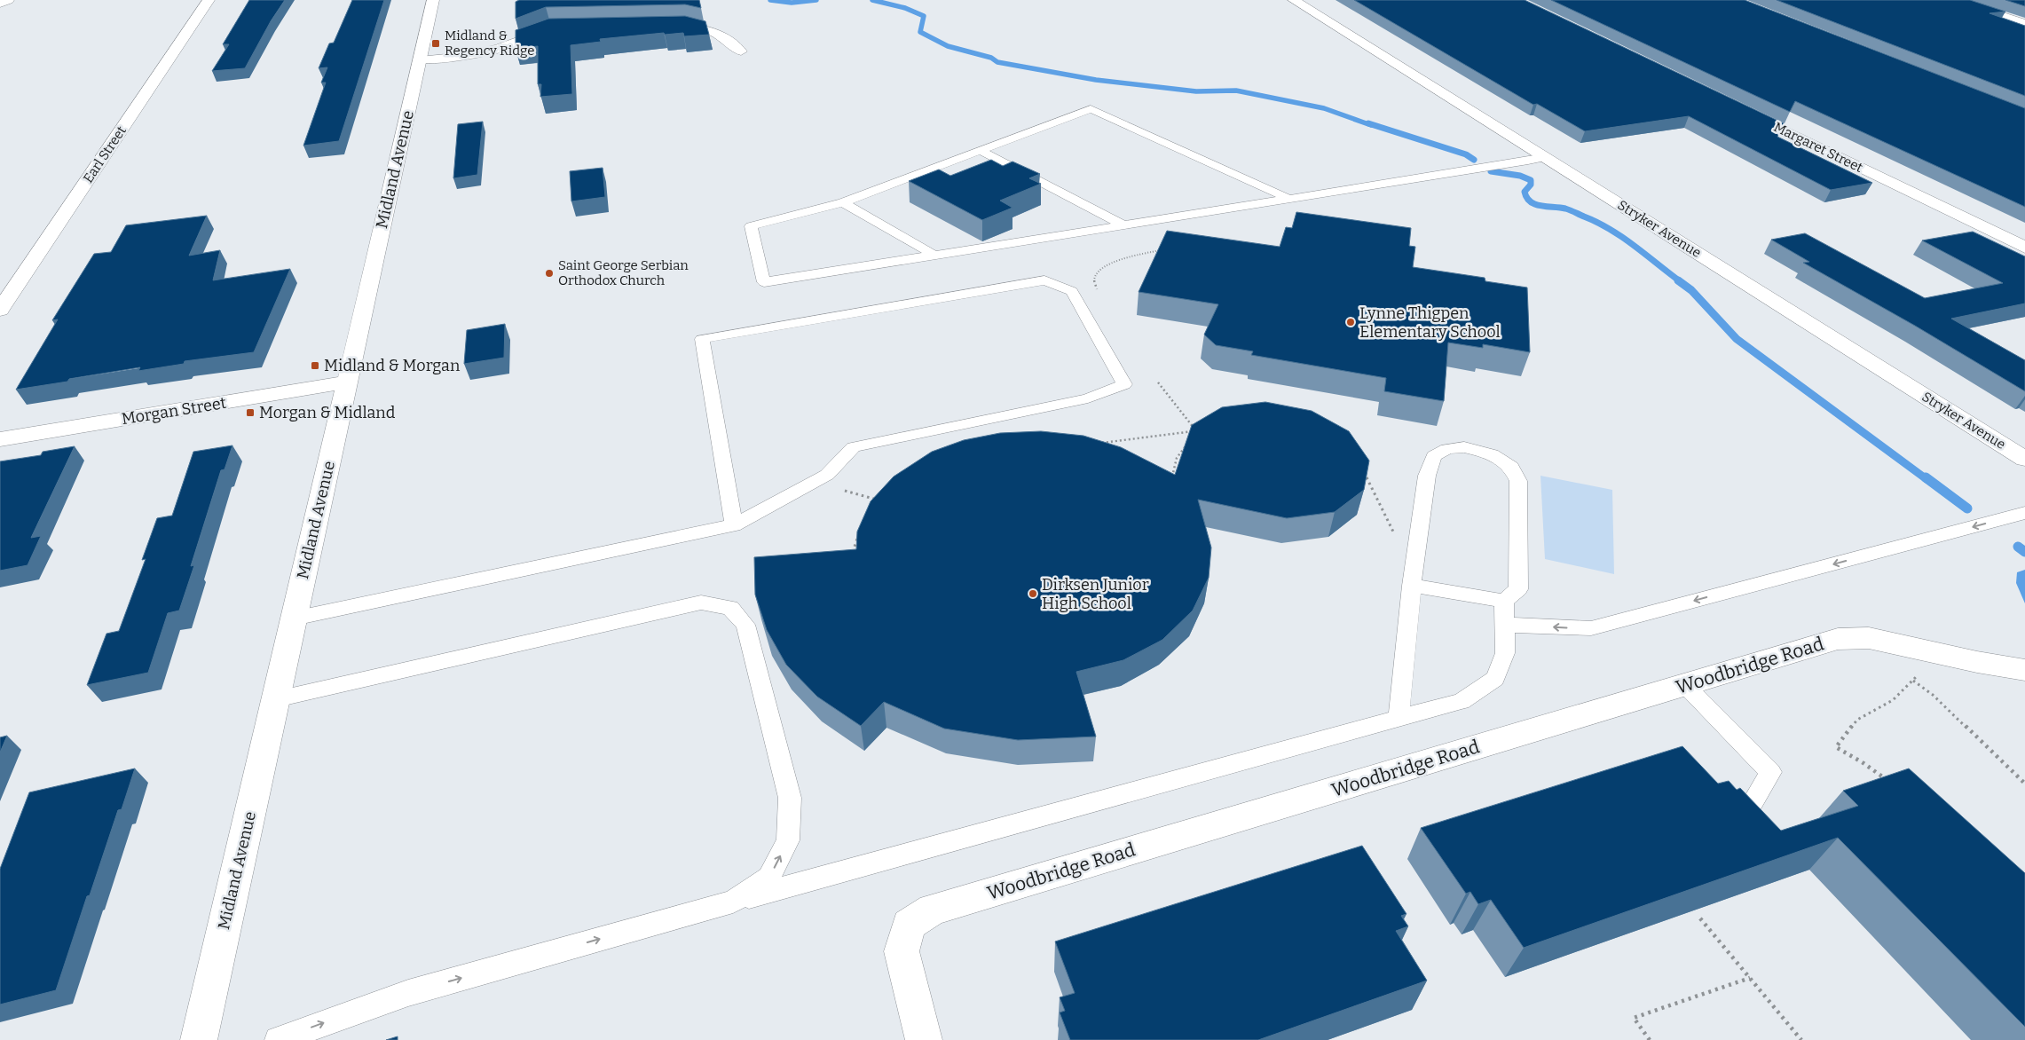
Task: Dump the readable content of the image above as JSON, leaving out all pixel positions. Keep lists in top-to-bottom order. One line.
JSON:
{"streets":{"street":["Margaret Street","Earl Street","Midland Avenue","Stryker Avenue","Morgan Street","Woodbridge Road"]},"crossings":[["Midland Avenue","Morgan Street"]],"places":{"transit":["Midland & Regency Ridge","Midland & Morgan","Morgan & Midland"],"other":["Saint George Serbian Orthodox Church","Lynne Thigpen Elementary School","Dirksen Junior High School"]}}
